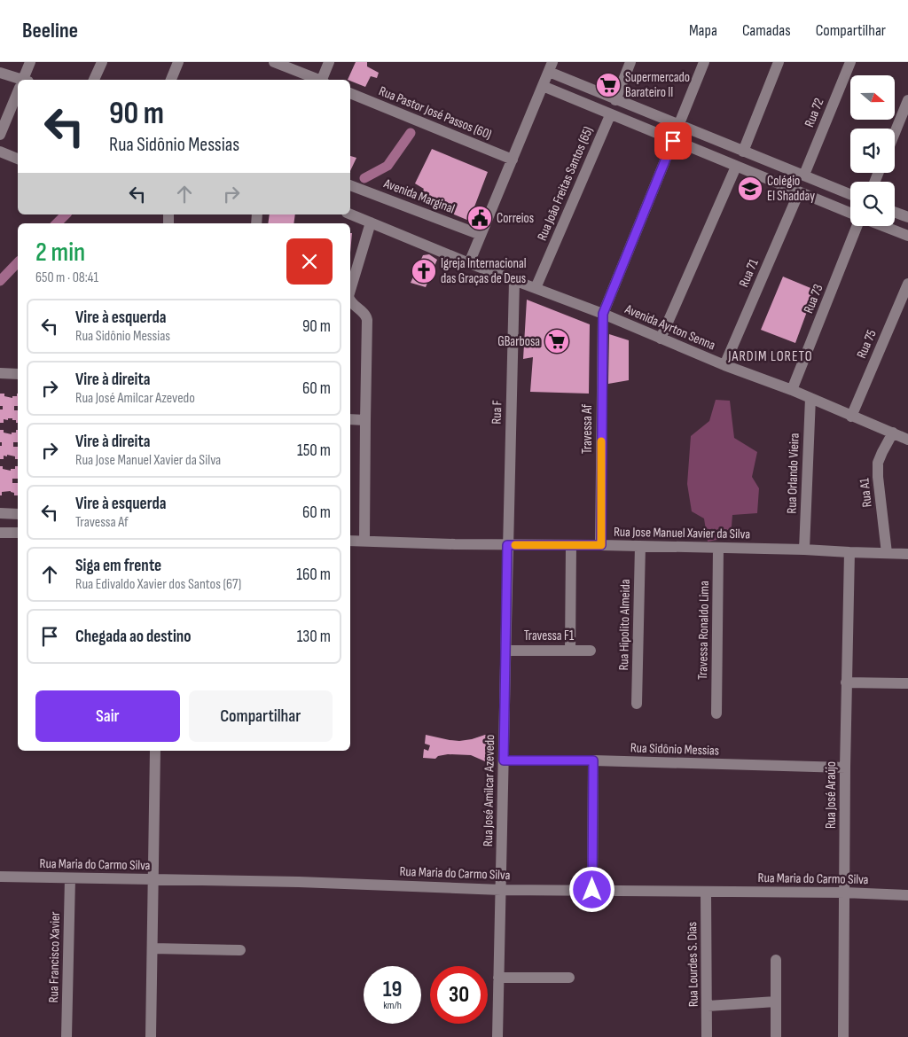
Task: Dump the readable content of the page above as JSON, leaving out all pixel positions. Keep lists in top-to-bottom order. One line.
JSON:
{"streets":{"street":["Rua Pastor José Passos (60)","Rua 72","Rua João Freitas Santos (65)","Avenida Marginal","Rua 71","Rua 73","Avenida Ayrton Senna","Rua 75","Rua F","Travessa Af","Rua Orlando Vieira","Rua A1","Rua Jose Manuel Xavier da Silva","Rua Hipolito Almeida","Travessa Ronaldo Lima","Travessa F1","Rua Sidônio Messias","Rua José Amilcar Azevedo","Rua José Araújo","Rua Maria do Carmo Silva","Rua Francisco Xavier","Rua Lourdes S. Dias"]},"crossings":[["Rua João Freitas Santos (65)","Avenida Ayrton Senna"],["Rua 71","Avenida Ayrton Senna"],["Rua 73","Avenida Ayrton Senna"],["Avenida Ayrton Senna","Rua 75"],["Avenida Ayrton Senna","Rua F"],["Avenida Ayrton Senna","Travessa Af"],["Avenida Ayrton Senna","Rua Orlando Vieira"],["Avenida Ayrton Senna","Rua A1"],["Rua F","Rua Jose Manuel Xavier da Silva"],["Rua F","Rua José Amilcar Azevedo"],["Travessa Af","Rua Jose Manuel Xavier da Silva"],["Rua Orlando Vieira","Rua Jose Manuel Xavier da Silva"],["Rua A1","Rua Jose Manuel Xavier da Silva"],["Rua Jose Manuel Xavier da Silva","Rua Hipolito Almeida"],["Rua Jose Manuel Xavier da Silva","Travessa Ronaldo Lima"],["Rua Jose Manuel Xavier da Silva","Rua José Amilcar Azevedo"],["Rua Jose Manuel Xavier da Silva","Rua José Araújo"],["Travessa F1","Rua José Amilcar Azevedo"],["Rua Sidônio Messias","Rua José Amilcar Azevedo"],["Rua Sidônio Messias","Rua José Araújo"],["Rua José Amilcar Azevedo","Rua Maria do Carmo Silva"],["Rua José Araújo","Rua Maria do Carmo Silva"],["Rua Maria do Carmo Silva","Rua Francisco Xavier"],["Rua Maria do Carmo Silva","Rua Lourdes S. Dias"]],"districts":["JARDIM LORETO"],"places":{"supermarket":["Supermercado Barateiro II","GBarbosa"],"school or university":["Colégio El Shadday"],"public building":["Correios"],"church":["Igreja Internacional das Graças de Deus"]},"north":"right","page":{"header":"Beeline","nav":["Mapa","Camadas","Compartilhar"],"turn":["90 m","Rua Sidônio Messias"],"heading":["2 min","650 m · 08:41"],"list":[{"name":"Vire à esquerda","note":"Rua Sidônio Messias","value":"90 m"},{"name":"Vire à direita","note":"Rua José Amilcar Azevedo","value":"60 m"},{"name":"Vire à direita","note":"Rua Jose Manuel Xavier da Silva","value":"150 m"},{"name":"Vire à esquerda","note":"Travessa Af","value":"60 m"},{"name":"Siga em frente","note":"Rua Edivaldo Xavier dos Santos (67)","value":"160 m"},{"name":"Chegada ao destino","value":"130 m"}],"buttons":["Sair","Compartilhar"],"speed":"19 km/h","limit":"30"}}
